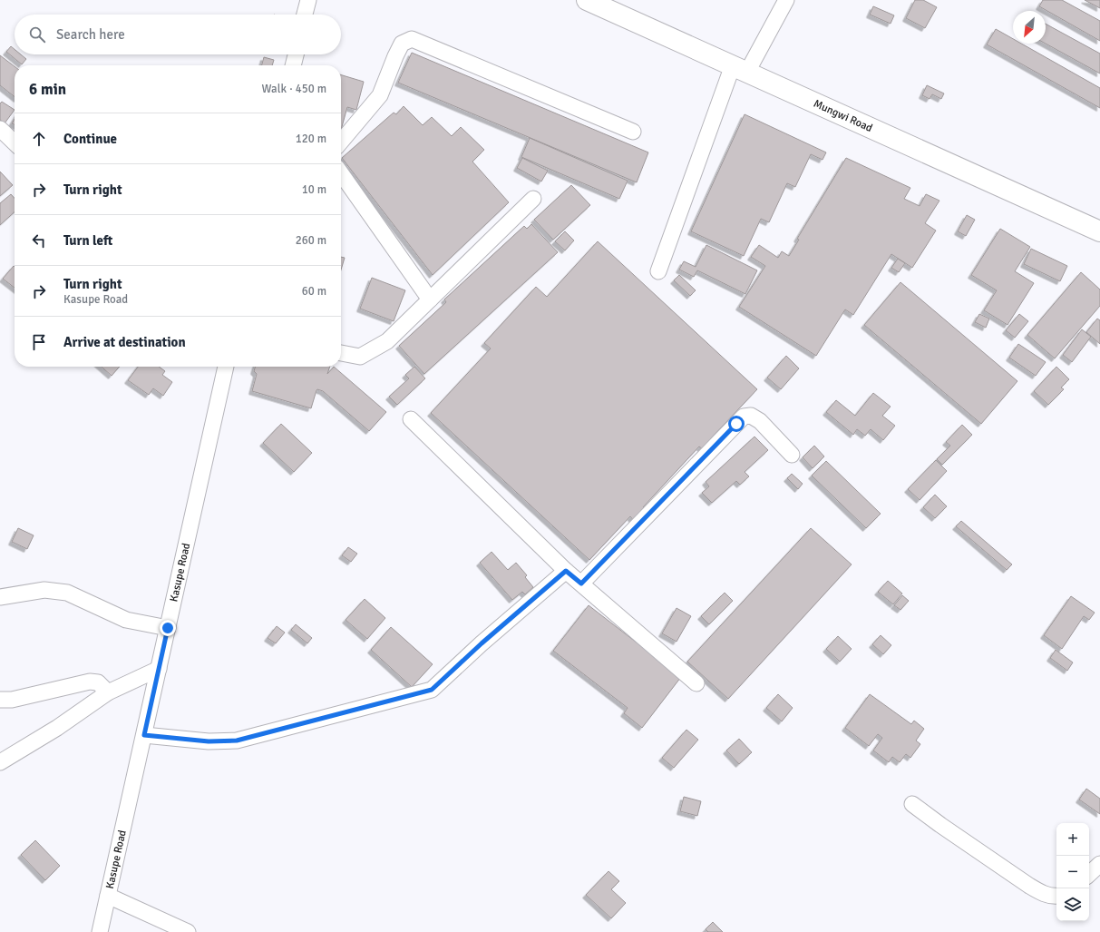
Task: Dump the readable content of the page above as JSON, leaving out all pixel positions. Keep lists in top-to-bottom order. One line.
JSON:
{"streets":{"main road":["Mungwi Road"],"street":["Kasupe Road"]},"north":"bottom left","page":{"search":"Search here","heading":["6 min","Walk · 450 m"],"list":[["Continue","120 m"],["Turn right","10 m"],["Turn left","260 m"],["Turn right","Kasupe Road","60 m"],"Arrive at destination"],"map_buttons":["+","−"]}}
